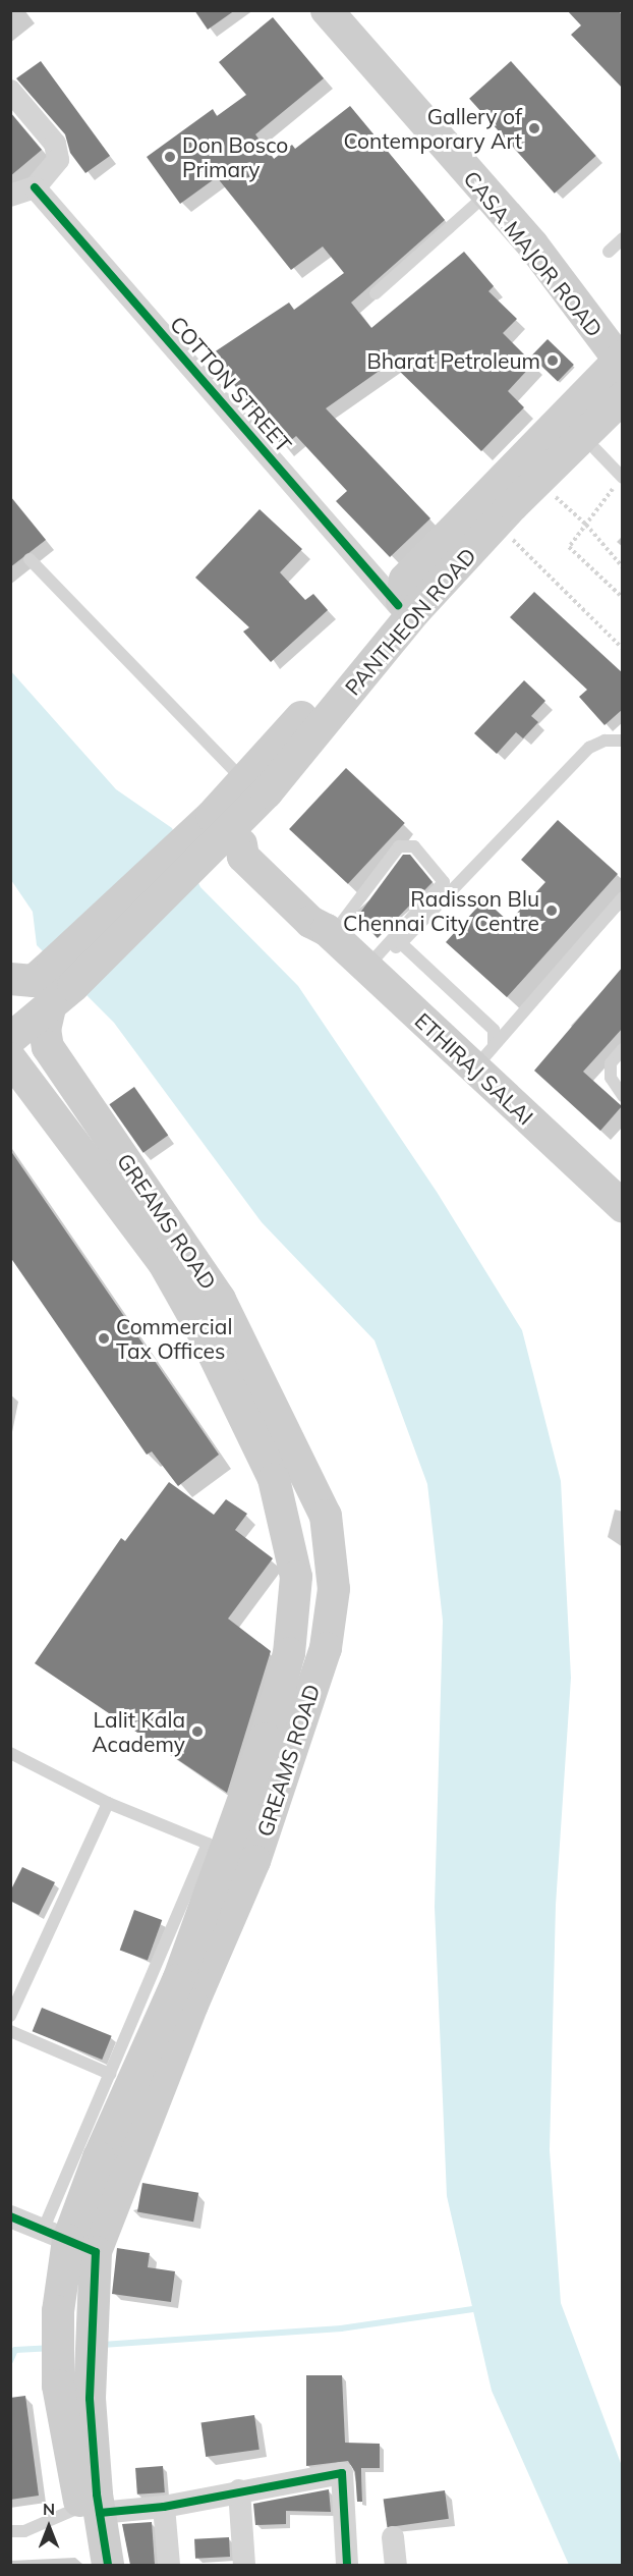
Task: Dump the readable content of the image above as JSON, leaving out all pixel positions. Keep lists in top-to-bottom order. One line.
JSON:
{"streets":{"main road":["CASA MAJOR ROAD","PANTHEON ROAD","ETHIRAJ SALAI","GREAMS ROAD"],"street":["COTTON STREET"]},"crossings":[["COTTON STREET","PANTHEON ROAD"],["PANTHEON ROAD","ETHIRAJ SALAI"],["PANTHEON ROAD","GREAMS ROAD"]],"places":["Gallery of Contemporary Art","Don Bosco Primary","Bharat Petroleum","Radisson Blu Chennai City Centre","Commercial Tax Offices","Lalit Kala Academy"],"north":"top"}
